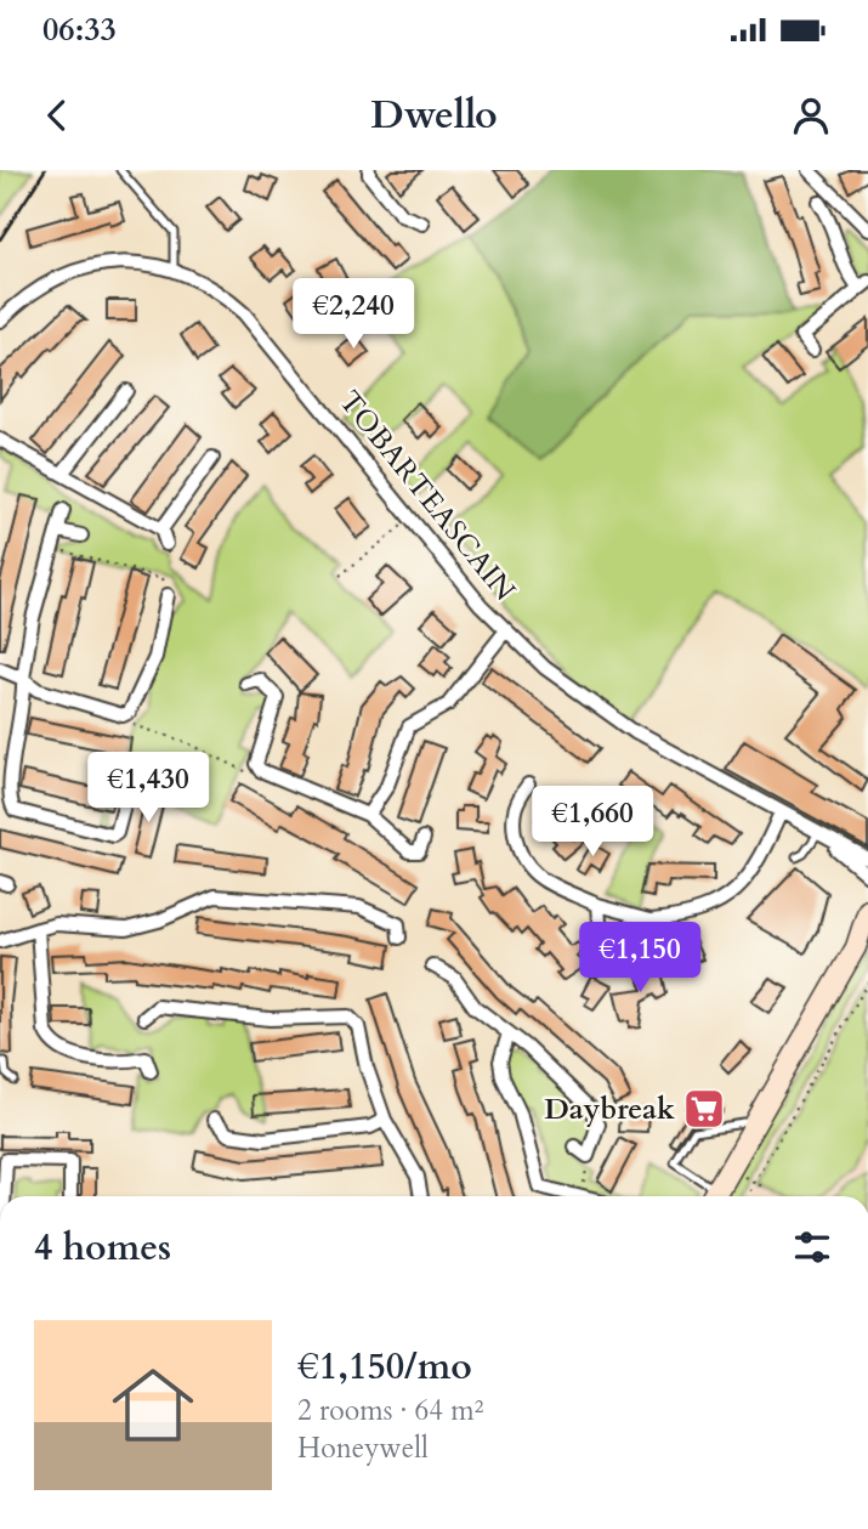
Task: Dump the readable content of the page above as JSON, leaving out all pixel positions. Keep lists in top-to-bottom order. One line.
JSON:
{"streets":{"street":["TOBARTEASCAIN"]},"places":{"supermarket":["Daybreak"]},"page":{"status":"06:33","header":"Dwello","price":["€2,240","€1,430","€1,660","€1,150"],"heading":"4 homes","list":[{"name":"€1,150/mo","note":"2 rooms · 64 m² · Honeywell"}]}}
